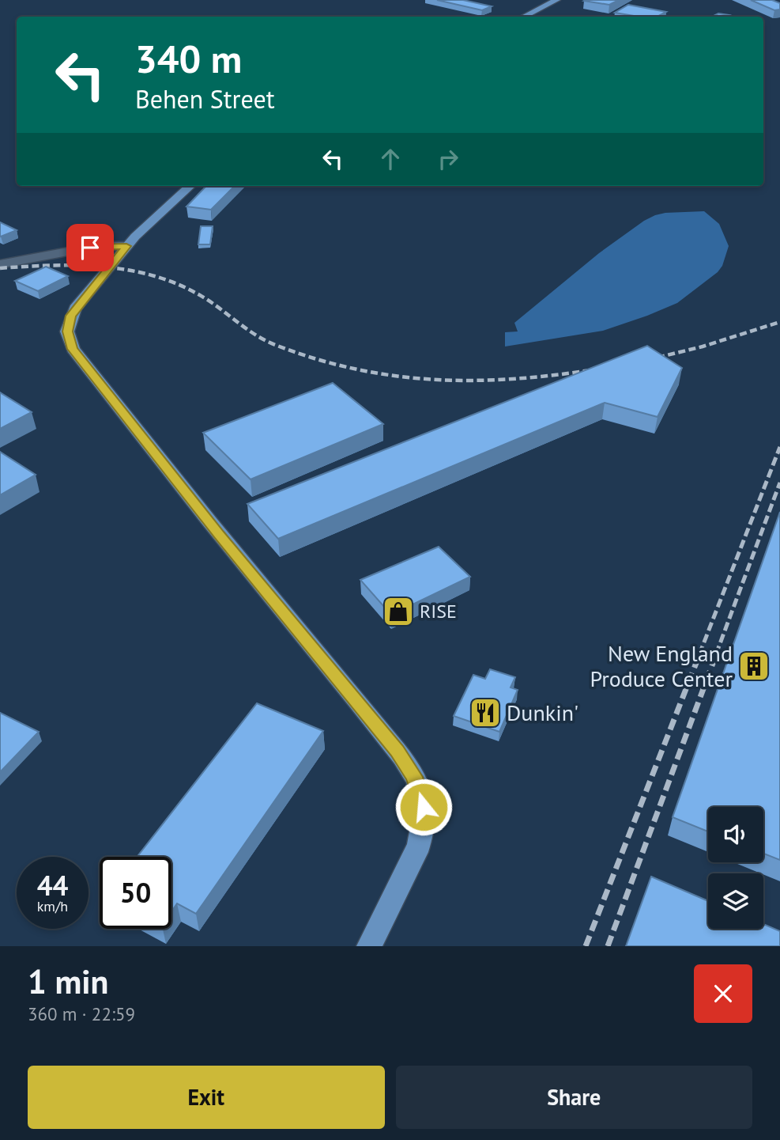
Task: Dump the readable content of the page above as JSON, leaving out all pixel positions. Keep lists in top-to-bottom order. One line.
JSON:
{"places":{"shop":["RISE"],"building":["New England Produce Center"],"restaurant":["Dunkin'"]},"page":{"turn":["340 m","Behen Street"],"speed":"44 km/h","limit":"50","heading":["1 min","360 m · 22:59"],"buttons":["Exit","Share"]}}
